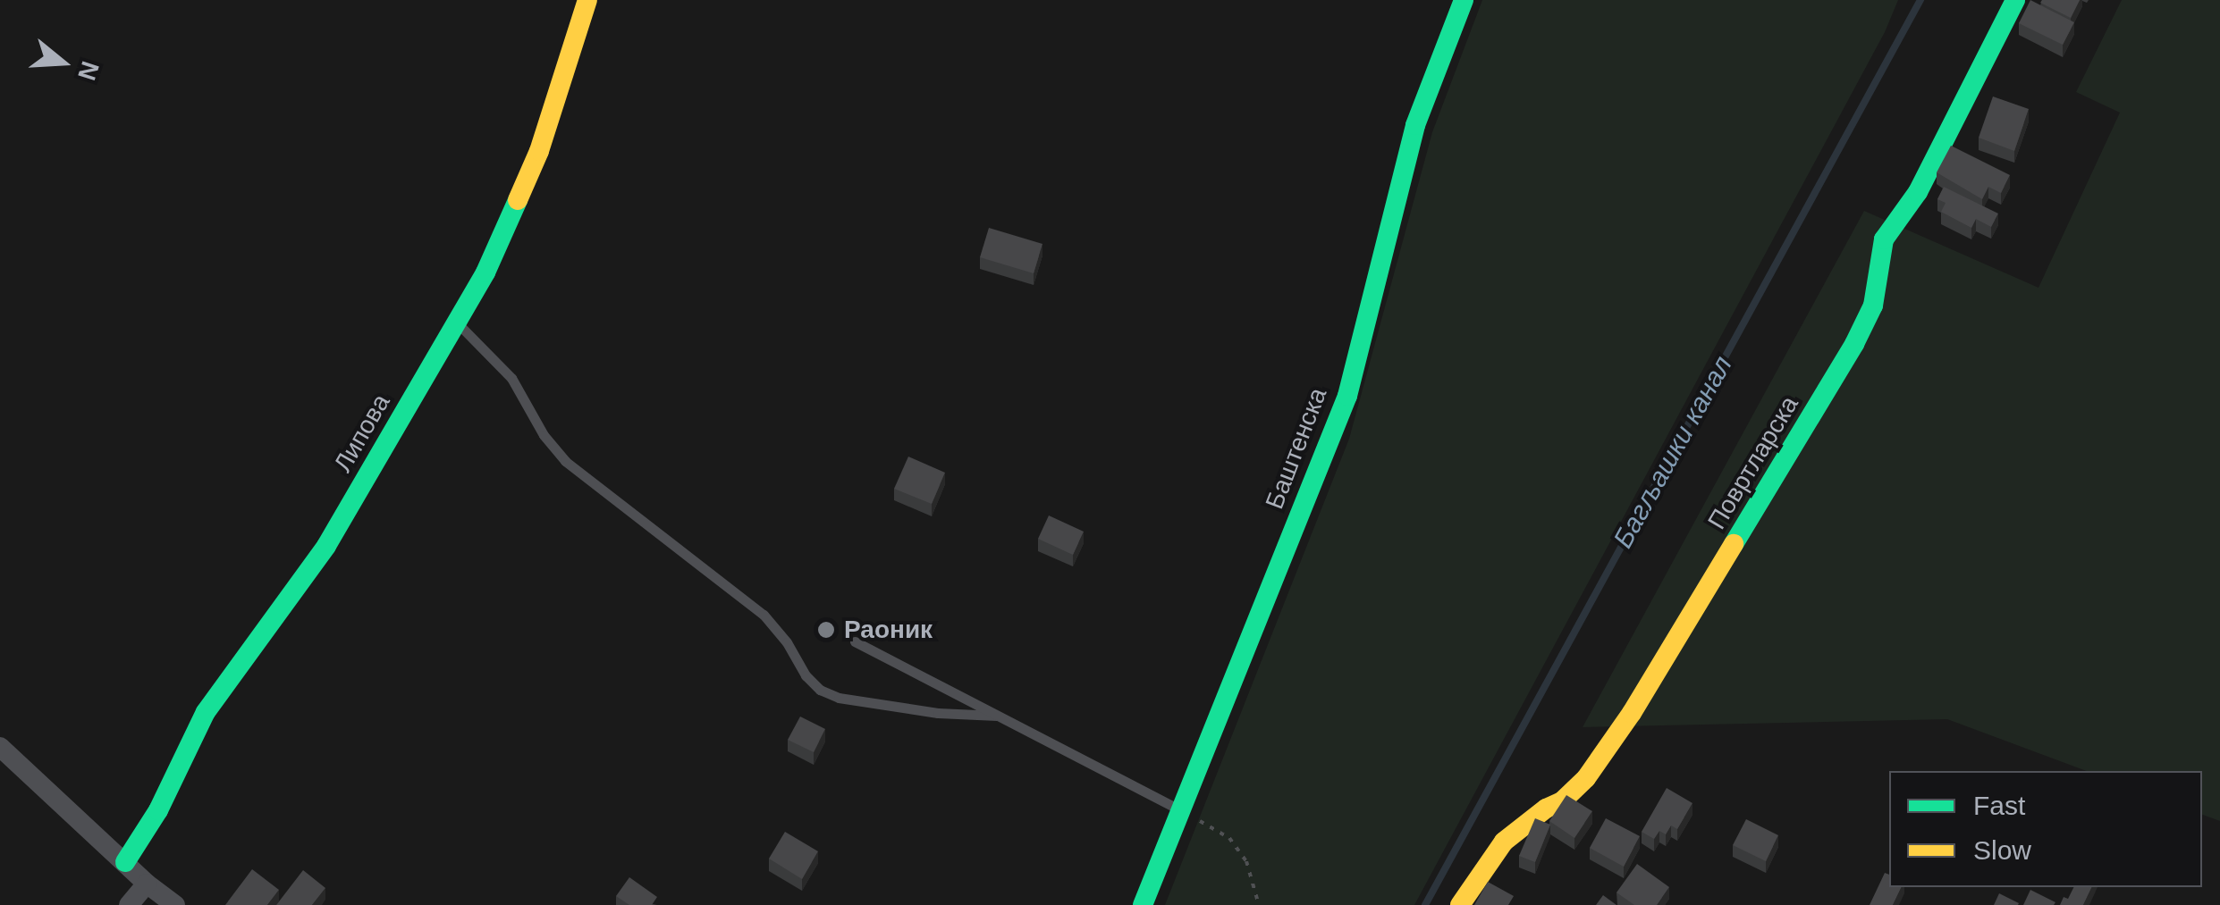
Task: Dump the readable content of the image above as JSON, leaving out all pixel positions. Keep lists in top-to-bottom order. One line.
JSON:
{"streets":{"street":["Липова","Баштенска","Повртларска"]},"water":["Багљашки канал"],"places":["Раоник"],"legend":["Fast","Slow"],"north":"right"}
